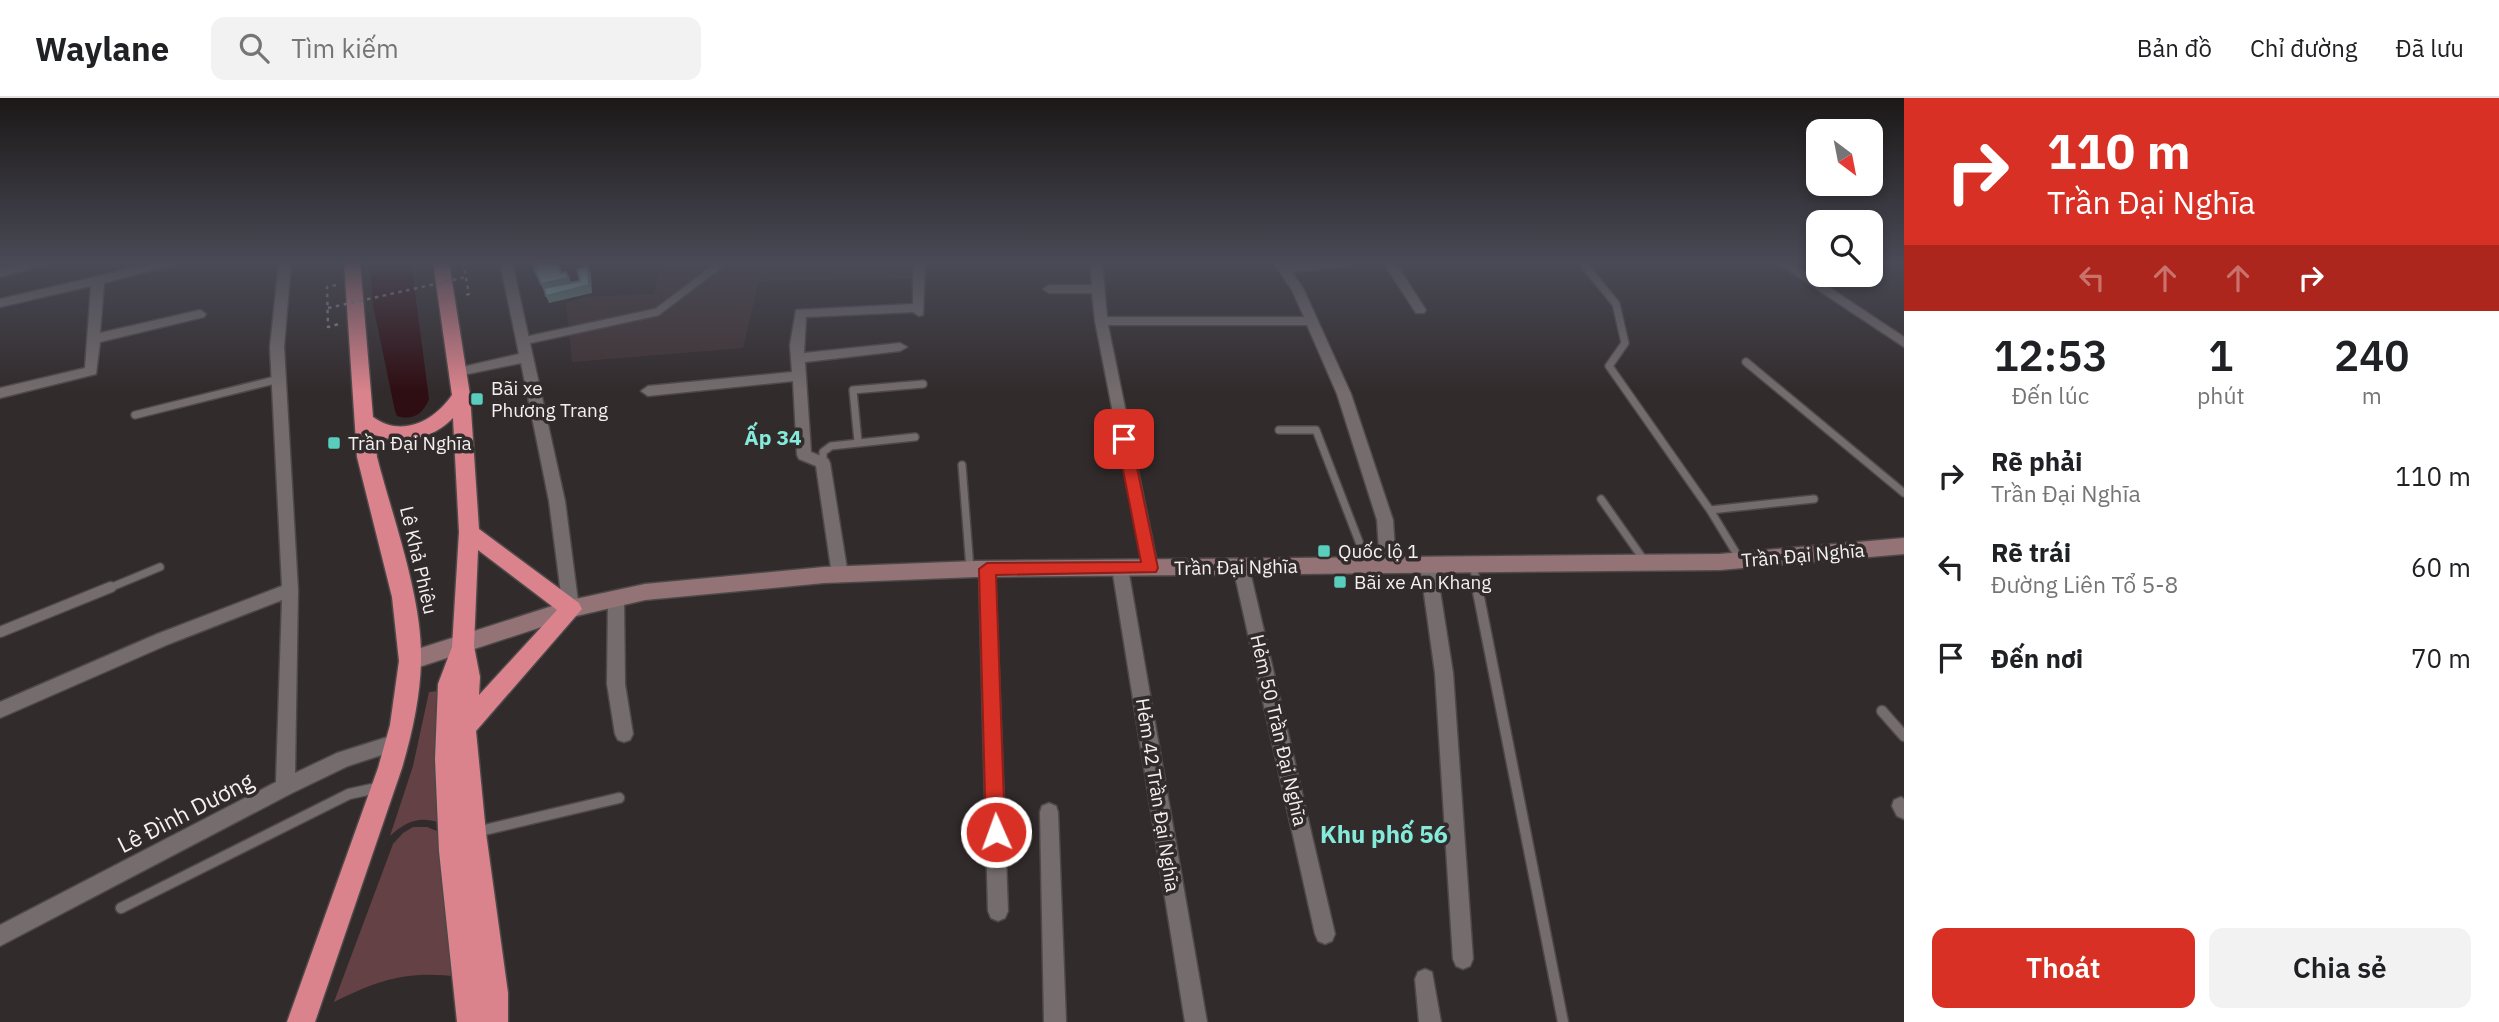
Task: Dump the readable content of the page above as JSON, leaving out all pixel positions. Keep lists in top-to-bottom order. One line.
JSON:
{"streets":{"highway":["Lê Khả Phiêu"],"main road":["Trần Đại Nghĩa"],"street":["Hẻm 50 Trần Đại Nghĩa","Hẻm 42 Trần Đại Nghĩa","Lê Đình Dương"]},"crossings":[["Trần Đại Nghĩa","Lê Khả Phiêu"],["Trần Đại Nghĩa","Hẻm 50 Trần Đại Nghĩa"],["Trần Đại Nghĩa","Hẻm 42 Trần Đại Nghĩa"],["Lê Khả Phiêu","Lê Đình Dương"]],"districts":["Ấp 34","Khu phố 56"],"places":{"transit":["Bãi xe Phương Trang","Trần Đại Nghĩa","Quốc lộ 1","Bãi xe An Khang"]},"north":"bottom right","page":{"header":"Waylane","search":"Tìm kiếm","nav":["Bản đồ","Chỉ đường","Đã lưu"],"turn":["110 m","Trần Đại Nghĩa"],"eta":["12:53","Đến lúc","1","phút","240","m"],"list":[{"name":"Rẽ phải","note":"Trần Đại Nghĩa","value":"110 m"},{"name":"Rẽ trái","note":"Đường Liên Tổ 5-8","value":"60 m"},{"name":"Đến nơi","value":"70 m"}],"buttons":["Thoát","Chia sẻ"]}}
